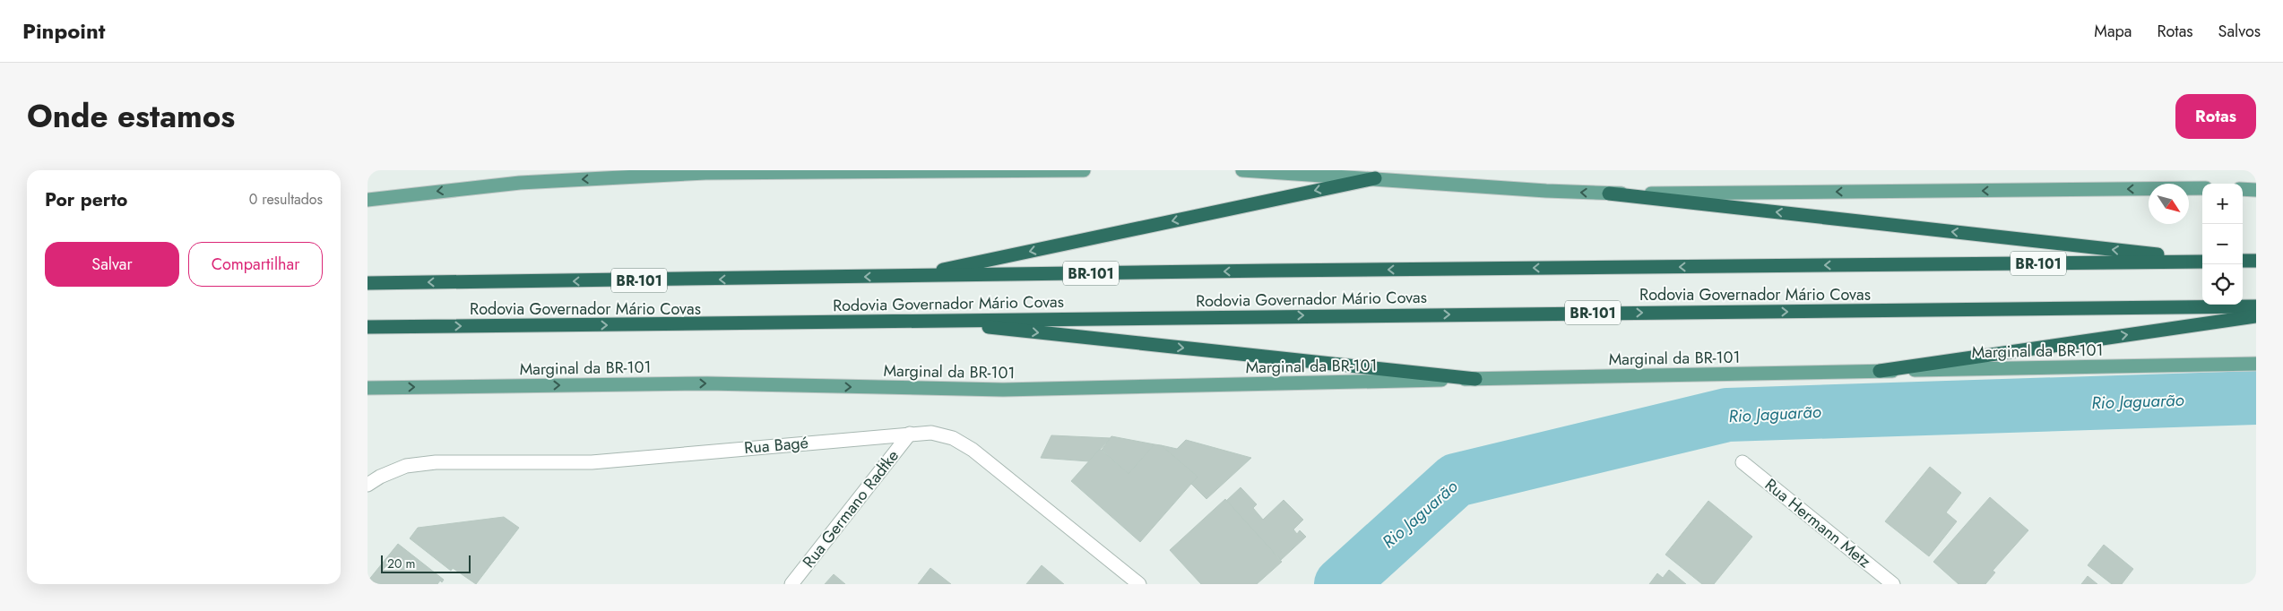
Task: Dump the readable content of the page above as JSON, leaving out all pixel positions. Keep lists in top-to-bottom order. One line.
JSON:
{"streets":{"highway":["BR-101","Rodovia Governador Mário Covas"],"main road":["Marginal da BR-101"],"street":["Rua Bagé","Rua Germano Radtke","Rua Hermann Metz"]},"crossings":[["Rua Bagé","Rua Germano Radtke"]],"one_way":["Marginal da BR-101"],"water":["Rio Jaguarão"],"scale_bar":"20 m","north":"bottom right","page":{"header":"Pinpoint","nav":["Mapa","Rotas","Salvos"],"title":"Onde estamos","buttons":["Rotas",["Salvar","Compartilhar"]],"heading":["Por perto","0 resultados"],"map_buttons":["+","−"],"scale":"20 m"}}
